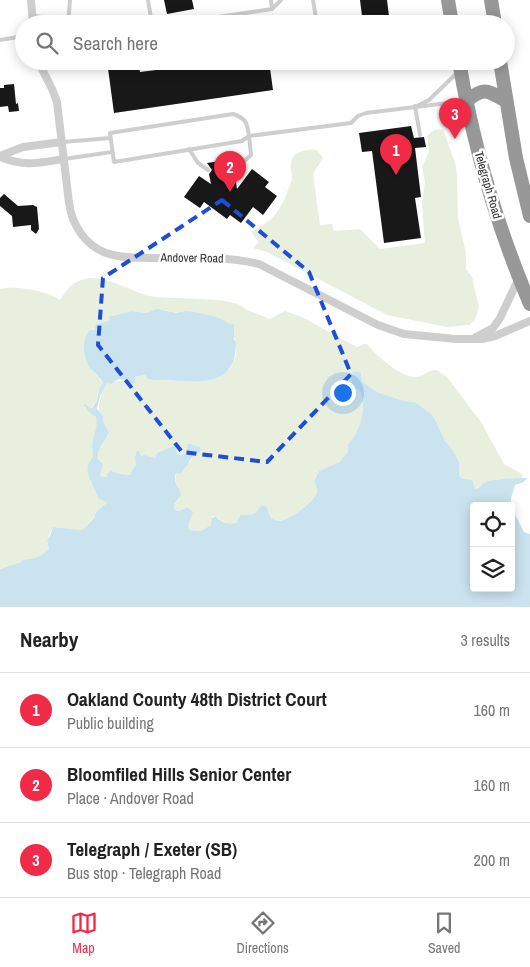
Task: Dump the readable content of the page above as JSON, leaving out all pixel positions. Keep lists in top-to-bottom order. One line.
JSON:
{"streets":{"highway":["Telegraph Road"],"street":["Andover Road"]},"page":{"search":"Search here","pins":["3","1","2"],"heading":["Nearby","3 results"],"list":[{"mark":"1","name":"Oakland County 48th District Court","note":"Public building","value":"160 m"},{"mark":"2","name":"Bloomfiled Hills Senior Center","note":"Place · Andover Road","value":"160 m"},{"mark":"3","name":"Telegraph / Exeter (SB)","note":"Bus stop · Telegraph Road","value":"200 m"}],"nav":["Map","Directions","Saved"]}}
